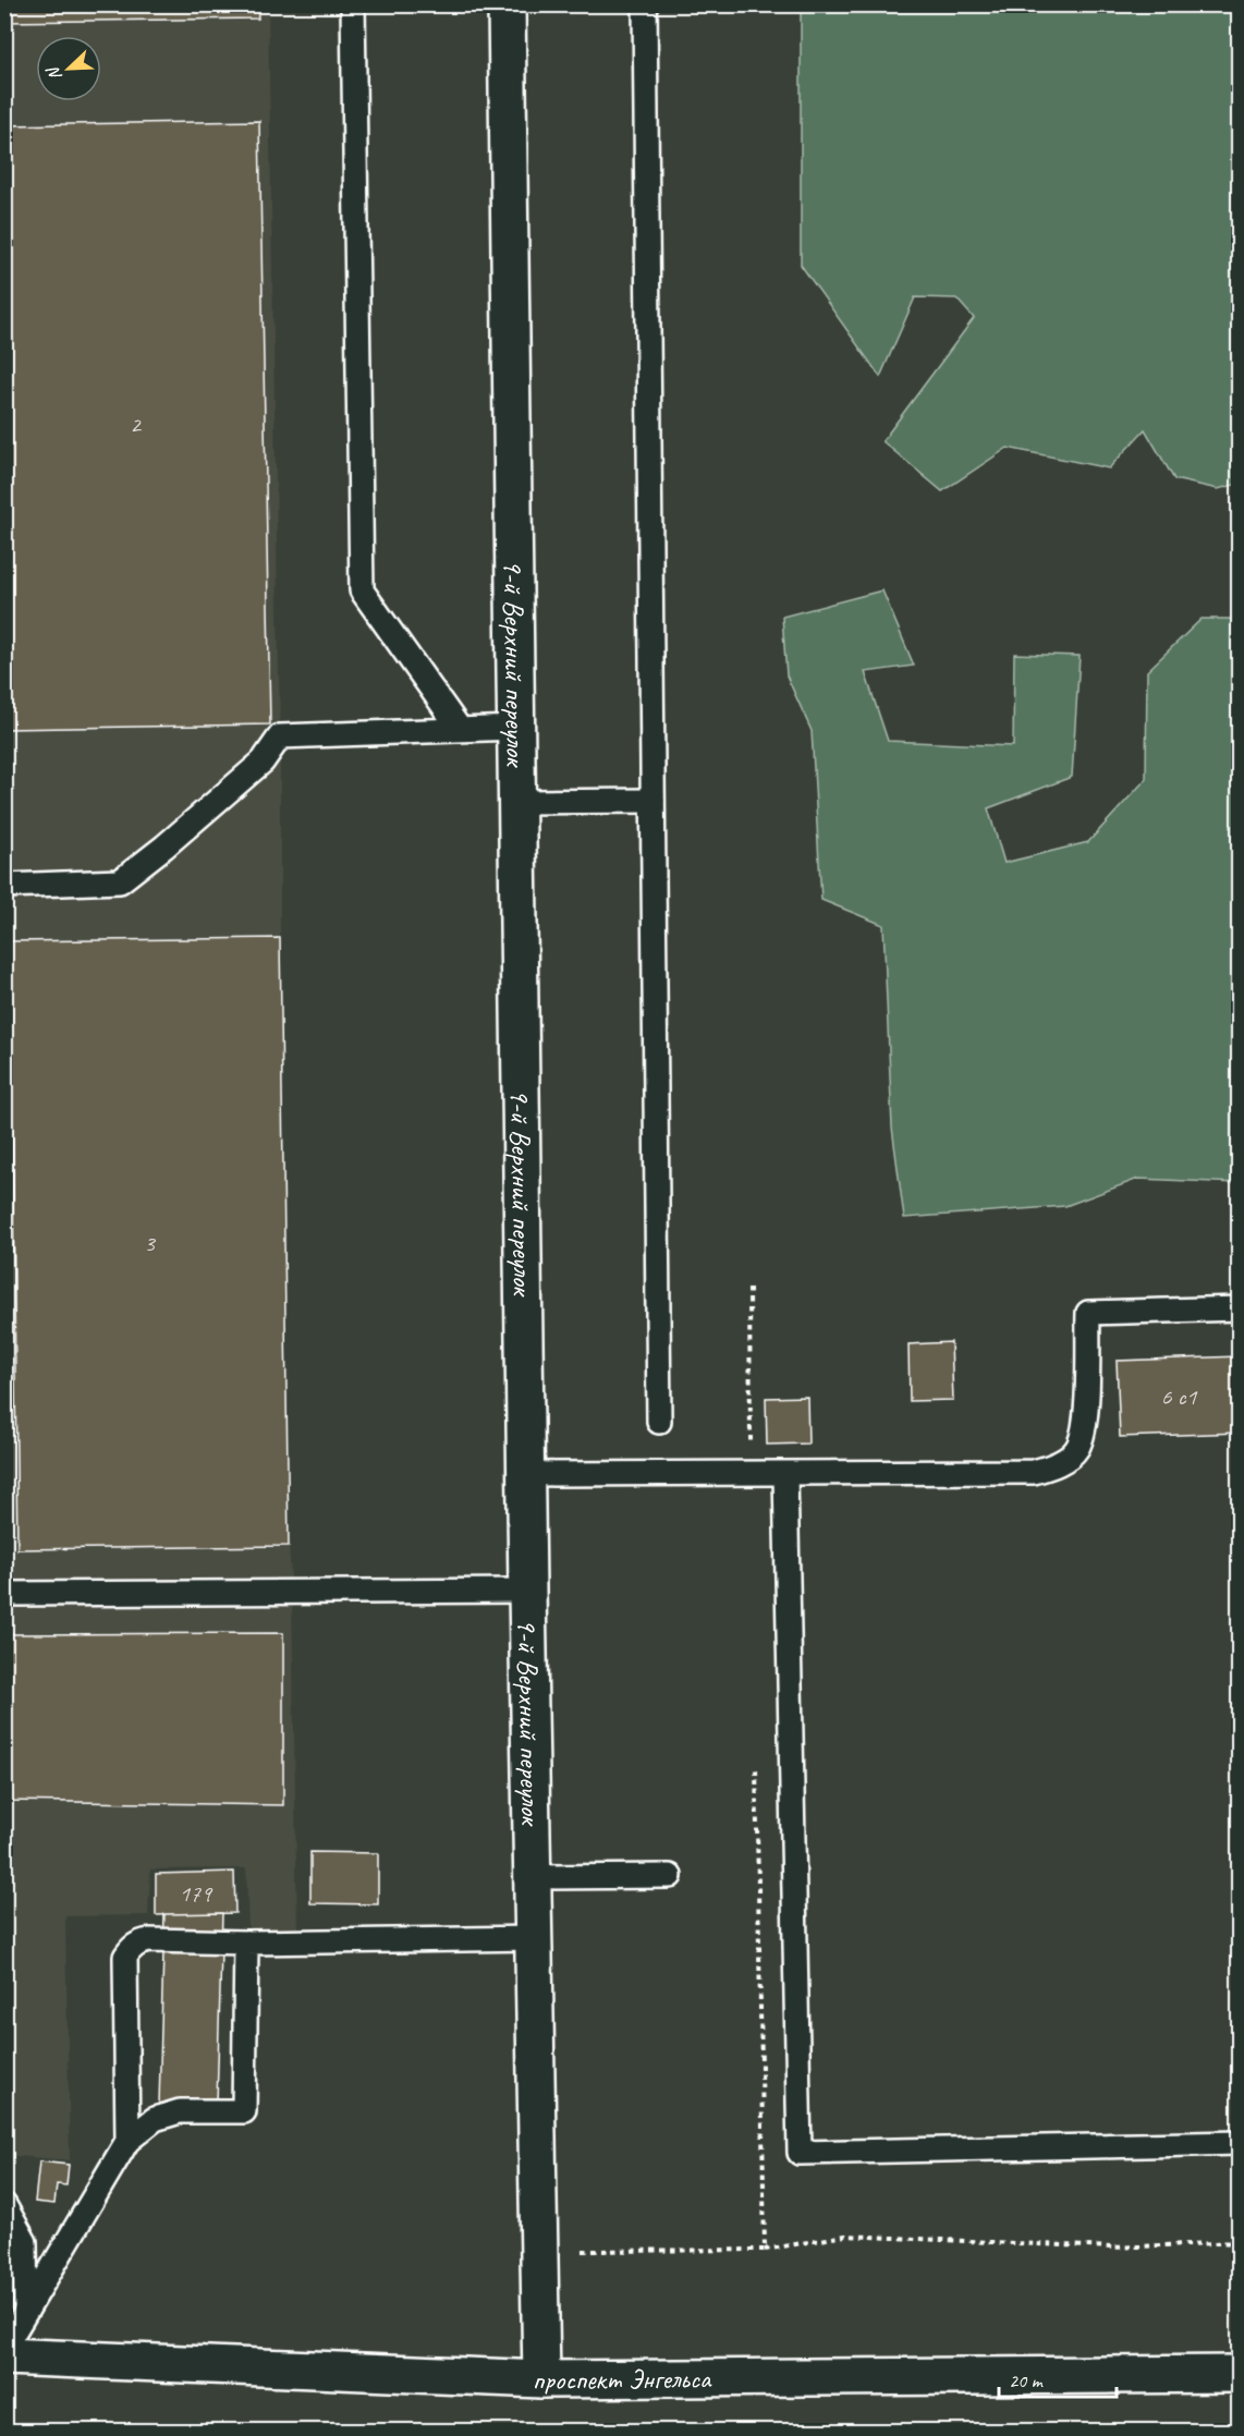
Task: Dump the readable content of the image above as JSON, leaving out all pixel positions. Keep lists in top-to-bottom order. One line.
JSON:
{"streets":{"street":["9-й Верхний переулок","проспект Энгельса"]},"crossings":[["9-й Верхний переулок","проспект Энгельса"]],"house_numbers":["2","3","6 с1","179"],"scale_bar":"20 m","north":"bottom left"}
